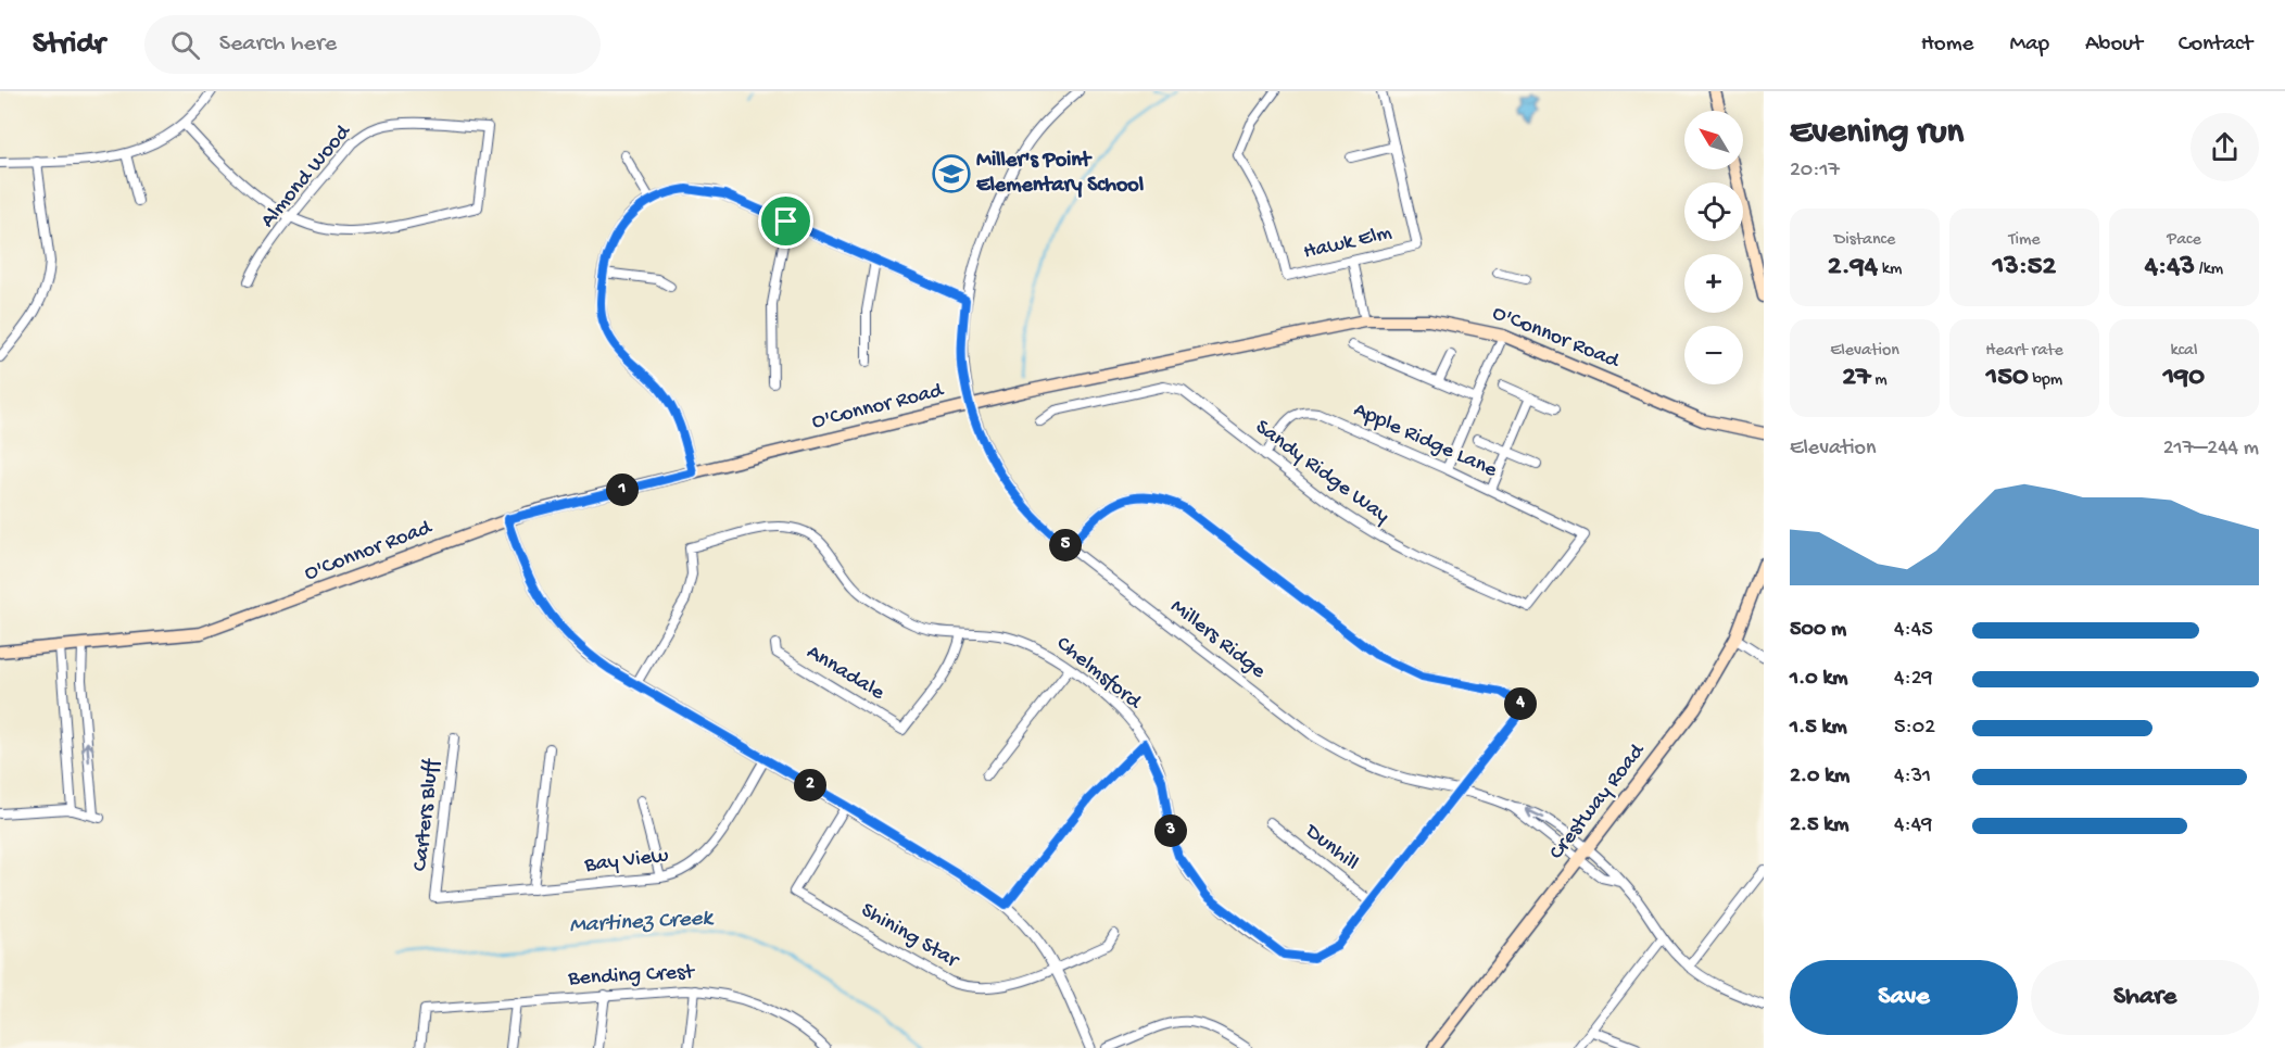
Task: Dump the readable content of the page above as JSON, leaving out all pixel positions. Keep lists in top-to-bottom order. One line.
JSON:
{"streets":{"main road":["O'Connor Road","Crestway Road"],"street":["Almond Wood","Hawk Elm","Apple Ridge Lane","Sandy Ridge Way","Millers Ridge","Annadale","Chelmsford","Carters Bluff","Dunhill","Bay View","Shining Star","Bending Crest"]},"crossings":[["O'Connor Road","Millers Ridge"],["Apple Ridge Lane","Sandy Ridge Way"],["Millers Ridge","Crestway Road"],["Annadale","Chelmsford"],["Chelmsford","Dunhill"],["Carters Bluff","Bay View"]],"water":["Martinez Creek"],"places":{"school or university":["Miller's Point Elementary School"]},"north":"top left","page":{"header":"Stridr","search":"Search here","nav":["Home","Map","About","Contact"],"heading":["Evening run","20:17"],"map_buttons":["+","−"],"stats":[["Distance","2.94 km"],["Time","13:52"],["Pace","4:43 /km"],["Elevation","27 m"],["Heart rate","150 bpm"],["kcal","190"]],"chart":["Elevation","217–244 m"],"pins":["1","5","4","2","3"],"list":[{"name":"500 m","note":"4:45"},{"name":"1.0 km","note":"4:29"},{"name":"1.5 km","note":"5:02"},{"name":"2.0 km","note":"4:31"},{"name":"2.5 km","note":"4:49"}],"buttons":["Save","Share"]}}
